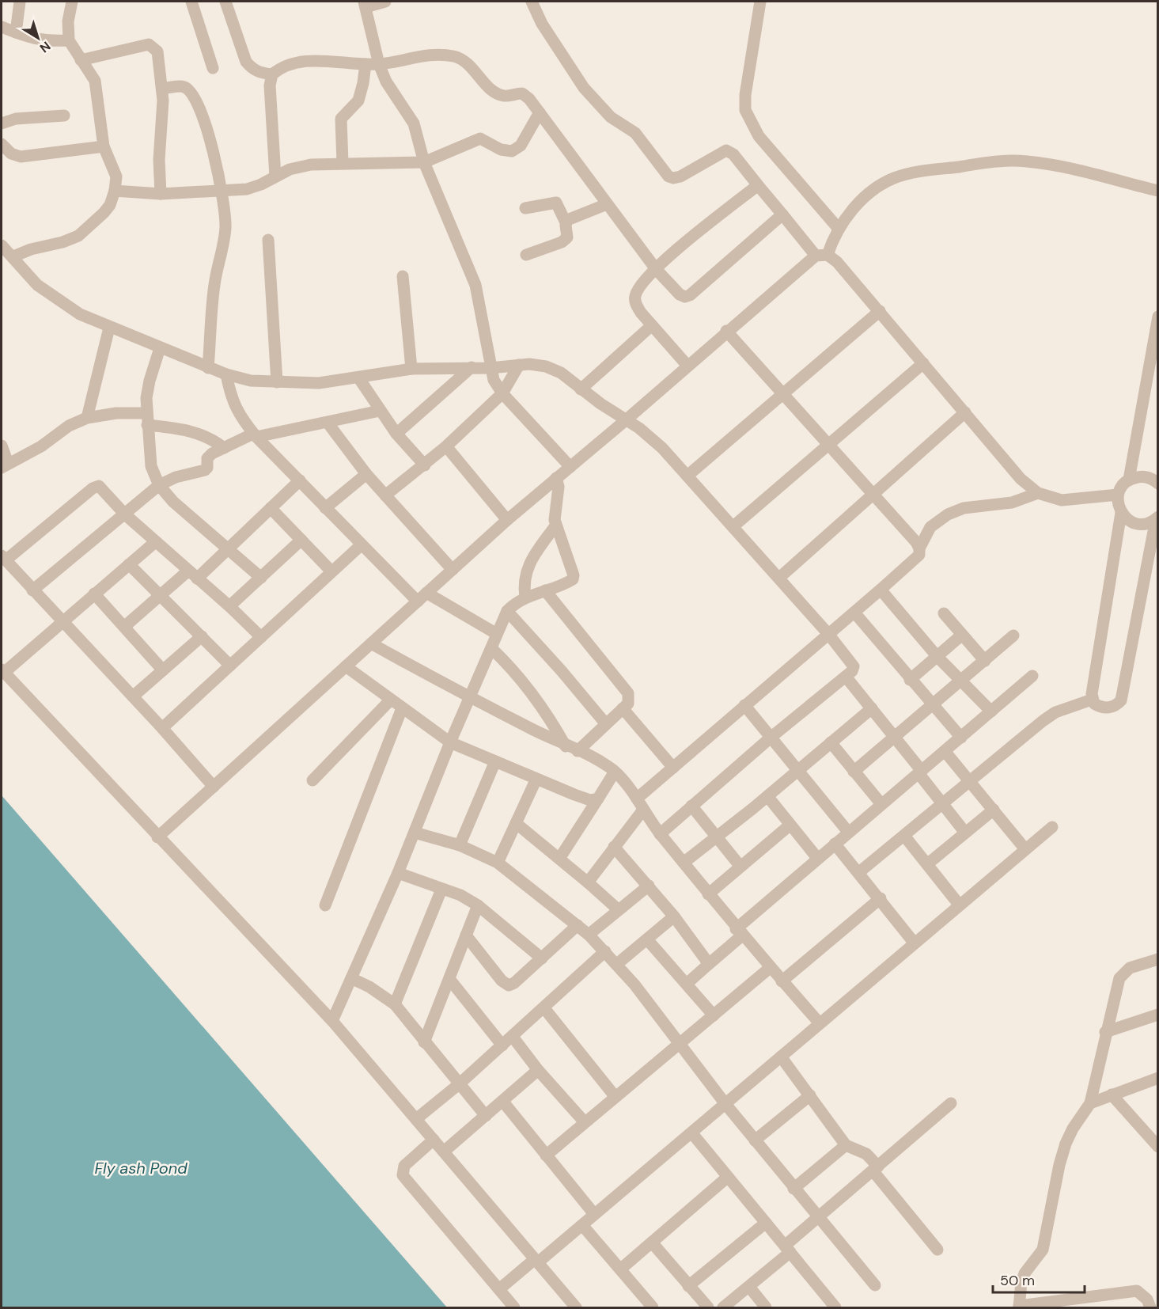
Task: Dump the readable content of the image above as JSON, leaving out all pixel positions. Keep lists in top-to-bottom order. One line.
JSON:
{"water":["Fly ash Pond"],"scale_bar":"50 m","north":"bottom right"}
